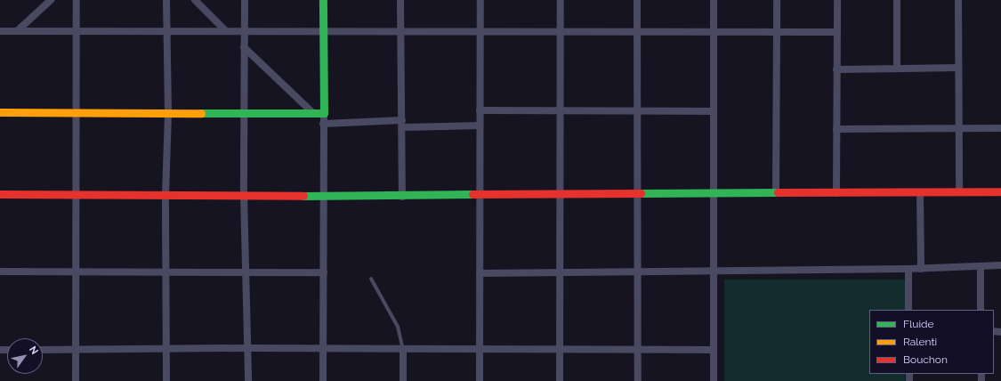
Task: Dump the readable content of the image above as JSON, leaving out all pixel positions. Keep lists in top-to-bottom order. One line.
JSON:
{"legend":["Fluide","Ralenti","Bouchon"],"north":"top right"}
